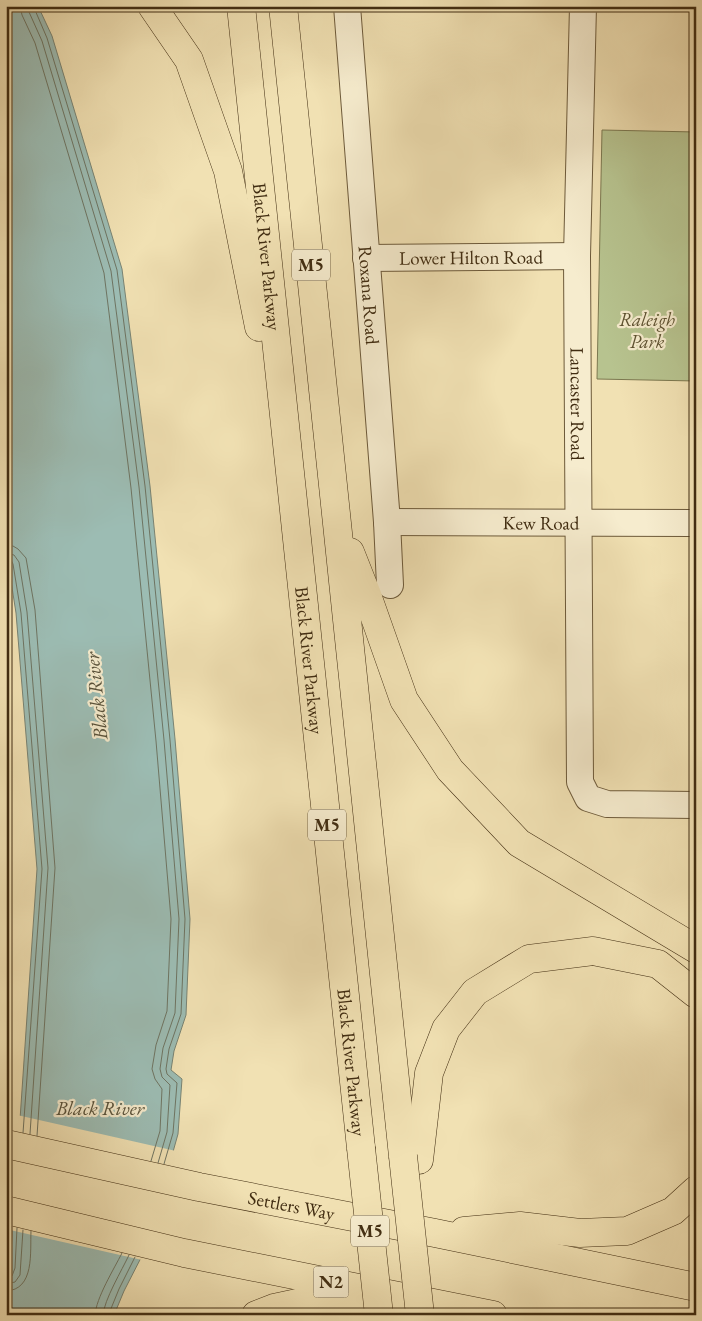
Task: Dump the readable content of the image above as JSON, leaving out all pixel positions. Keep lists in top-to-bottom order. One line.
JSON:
{"streets":{"highway":["Black River Parkway","M5","Settlers Way","N2"],"street":["Lower Hilton Road","Roxana Road","Lancaster Road","Kew Road"]},"crossings":[["Lower Hilton Road","Roxana Road"],["Lower Hilton Road","Lancaster Road"],["Roxana Road","Kew Road"],["Lancaster Road","Kew Road"]],"water":["Black River"],"parks":["Raleigh Park"]}
